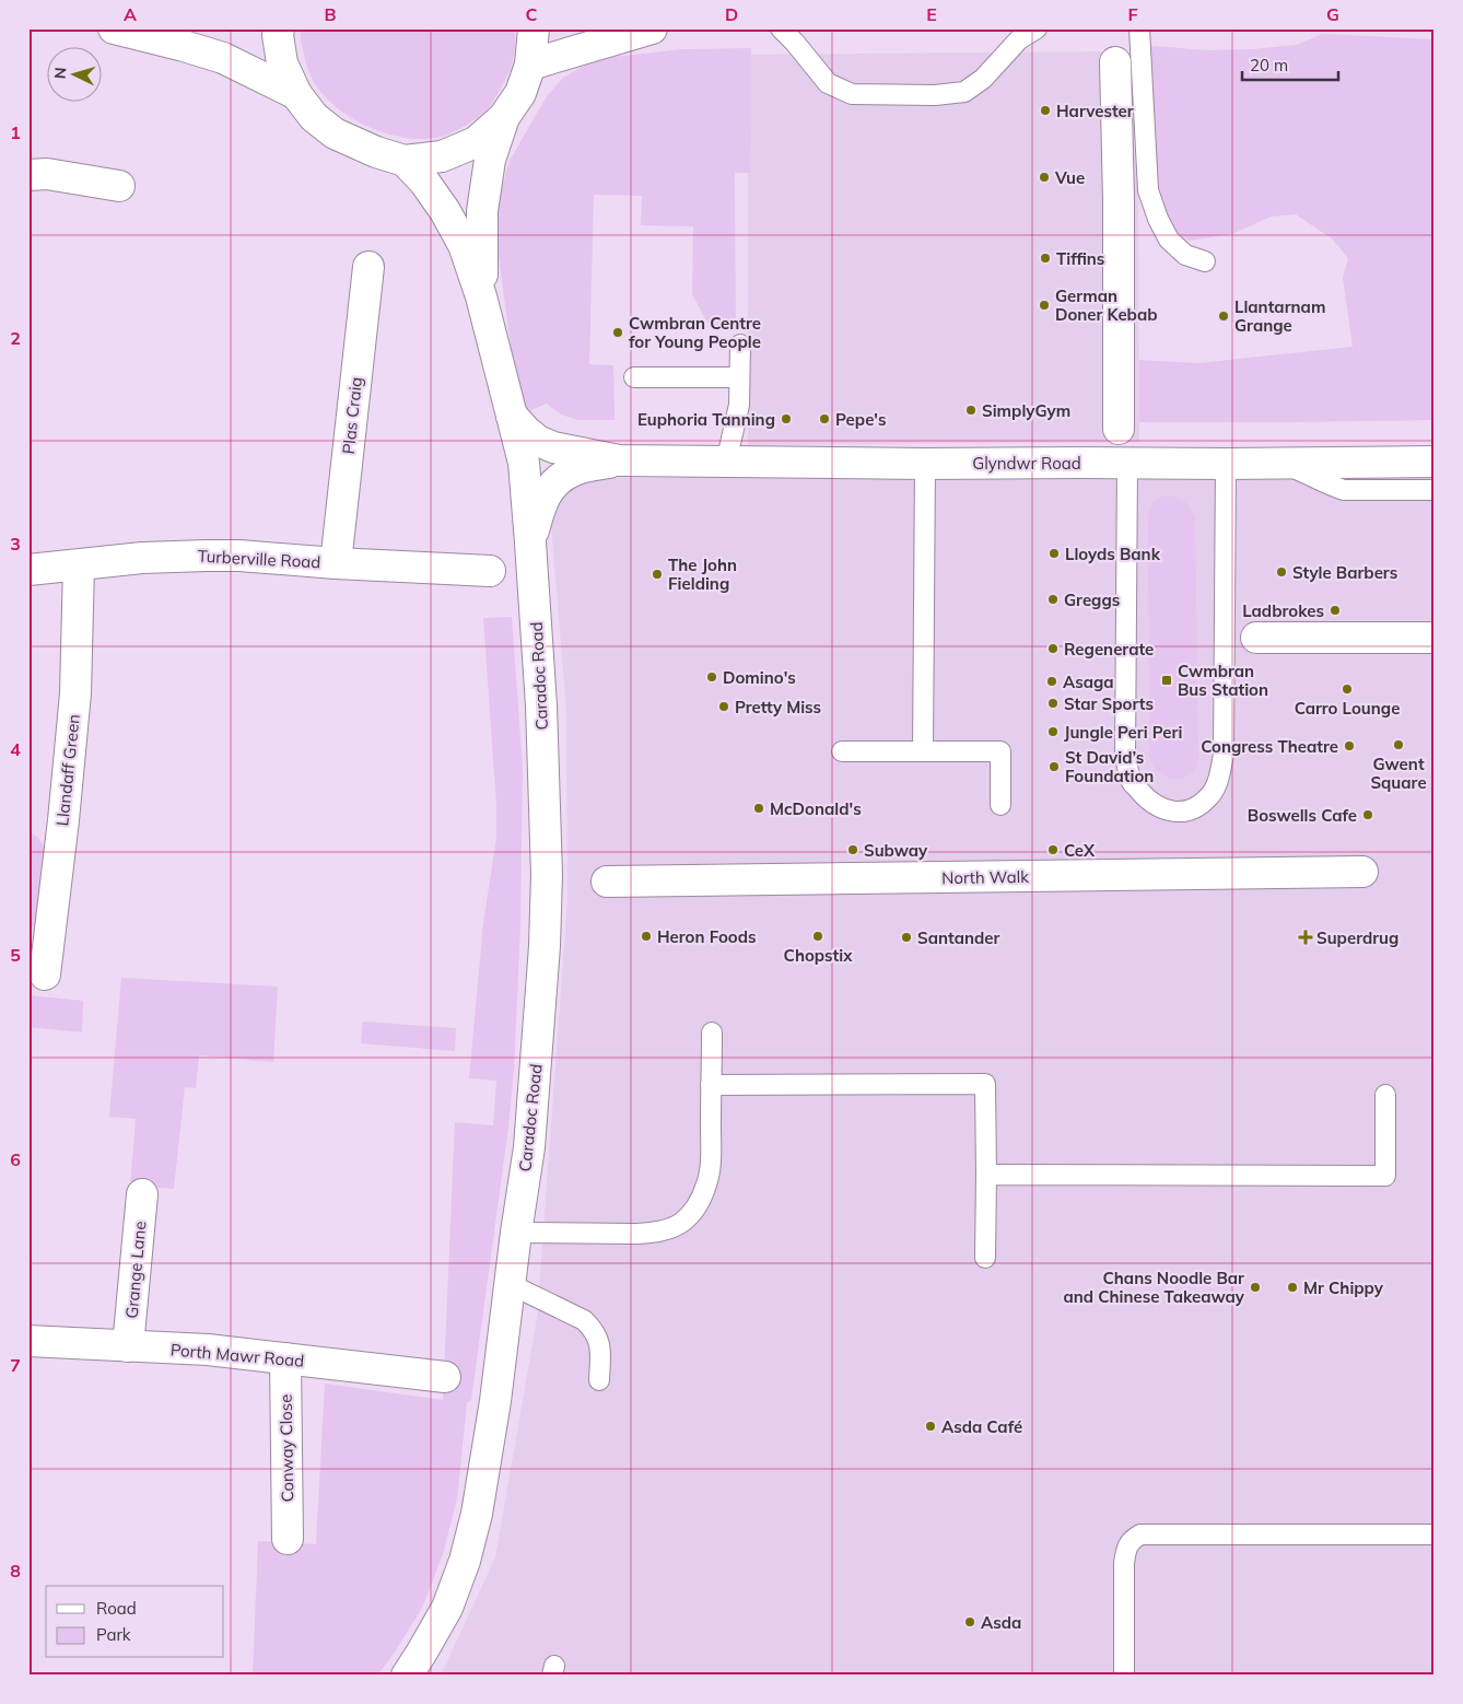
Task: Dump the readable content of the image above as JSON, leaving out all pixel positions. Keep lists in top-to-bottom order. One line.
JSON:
{"streets":{"street":["Plas Craig","Glyndwr Road","Turberville Road","Caradoc Road","Llandaff Green","North Walk","Grange Lane","Porth Mawr Road","Conway Close"]},"crossings":[["Plas Craig","Turberville Road"],["Glyndwr Road","Caradoc Road"],["Turberville Road","Llandaff Green"],["Grange Lane","Porth Mawr Road"],["Porth Mawr Road","Conway Close"]],"places":{"other":["Harvester","Vue","Tiffins","German Doner Kebab","Llantarnam Grange","Cwmbran Centre for Young People","SimplyGym","Euphoria Tanning","Pepe's","Lloyds Bank","Style Barbers","The John Fielding","Greggs","Ladbrokes","Regenerate","Domino's","Asaga","Carro Lounge","Star Sports","Pretty Miss","Jungle Peri Peri","Gwent Square","Congress Theatre","St David’s Foundation","McDonald's","Boswells Cafe","Subway","CeX","Heron Foods","Chopstix","Santander","Chans Noodle Bar and Chinese Takeaway","Mr Chippy","Asda Café","Asda"],"transit":["Cwmbran Bus Station"],"health":["Superdrug"]},"legend":["Road","Park"],"scale_bar":"20 m","north":"left","grid":{"columns":["A","B","C","D","E","F","G"],"rows":["1","2","3","4","5","6","7","8"]}}
